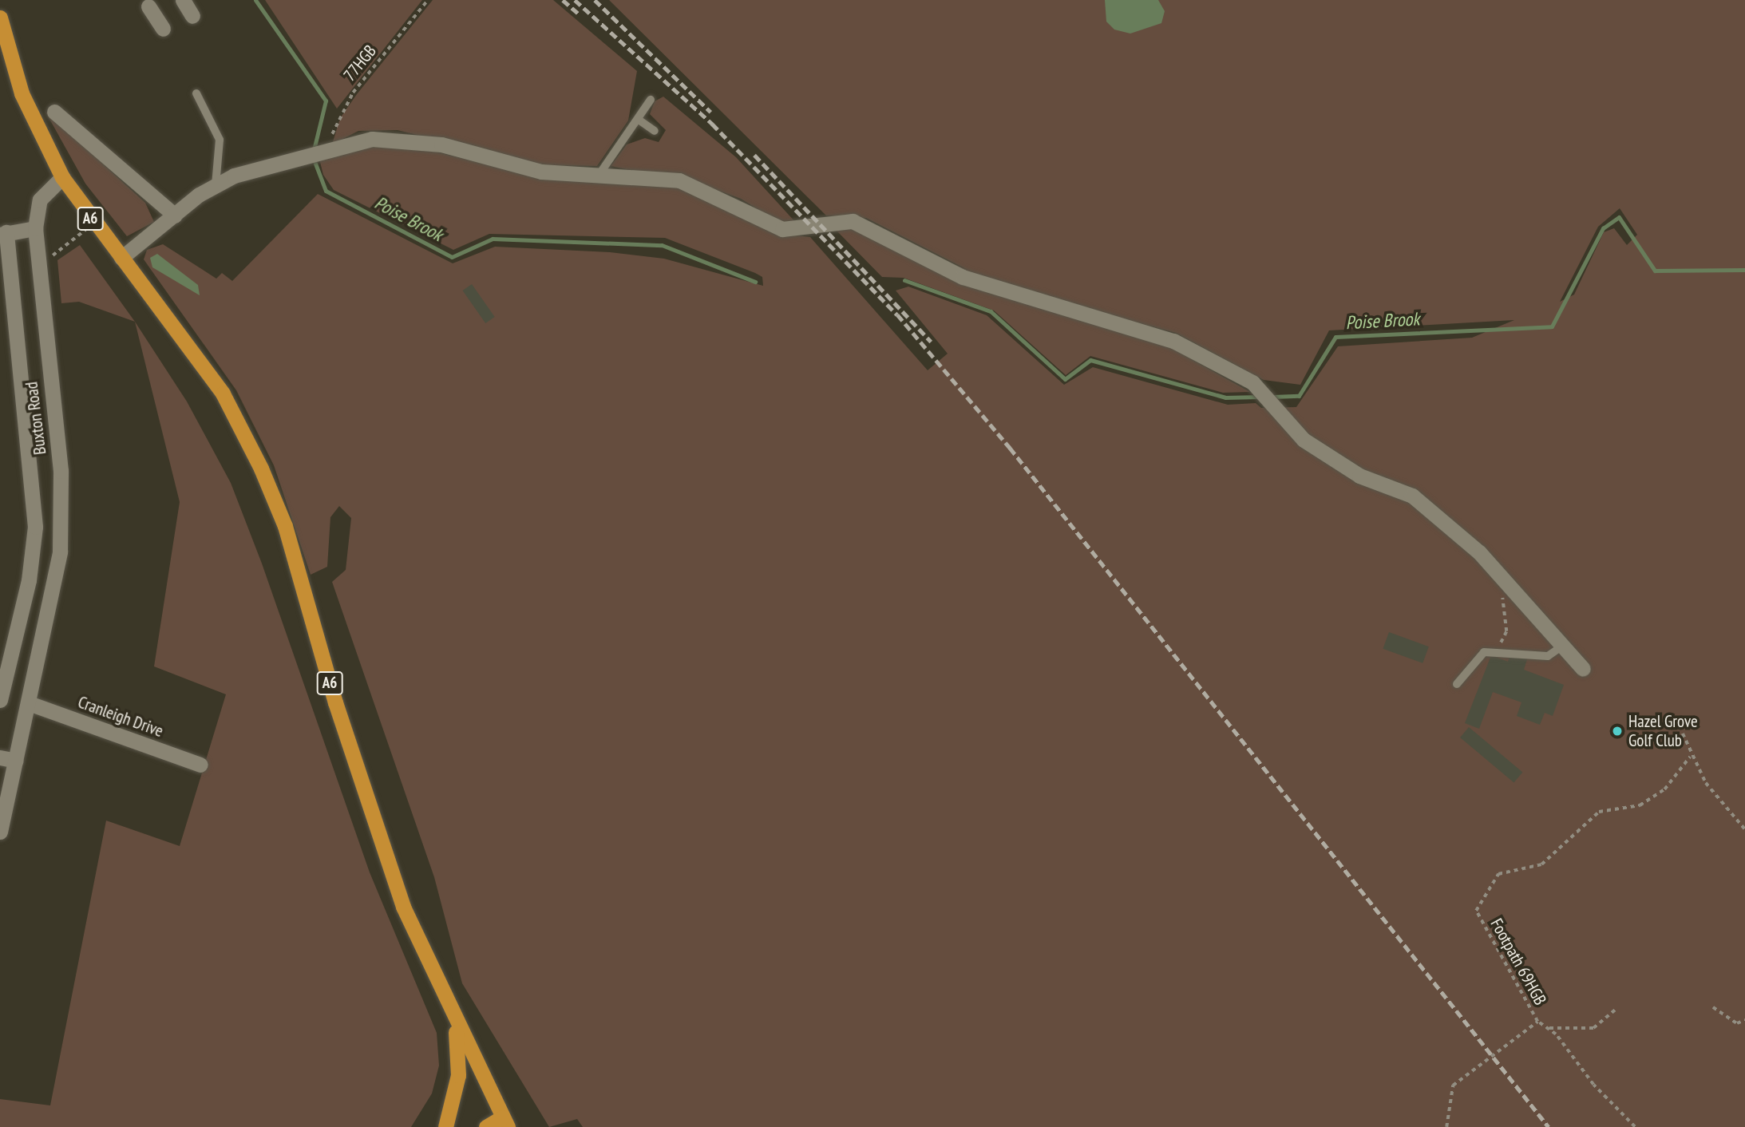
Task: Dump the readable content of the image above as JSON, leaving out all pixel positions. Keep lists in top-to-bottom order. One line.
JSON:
{"streets":{"highway":["A6"],"street":["Buxton Road","Cranleigh Drive"],"path":["77HGB","Footpath 69HGB"]},"crossings":[["A6","Buxton Road"],["Buxton Road","Cranleigh Drive"]],"water":["Poise Brook"],"places":["Hazel Grove Golf Club"]}
